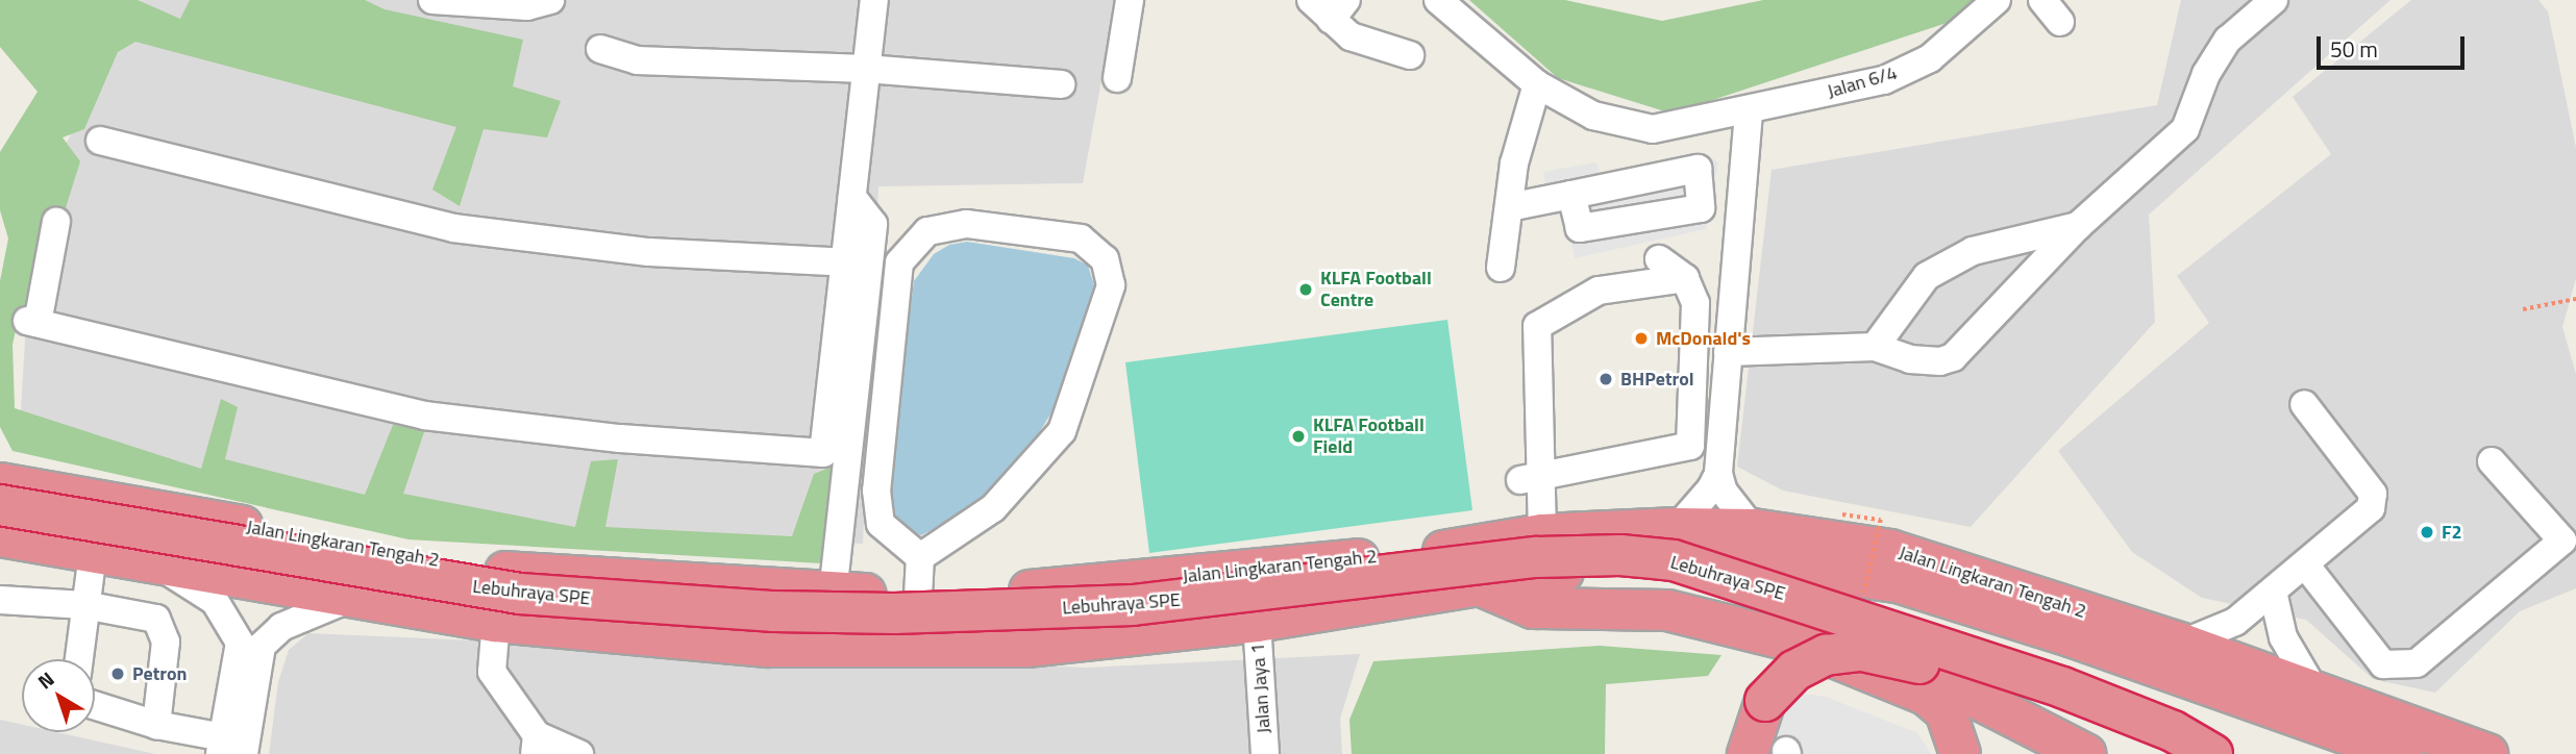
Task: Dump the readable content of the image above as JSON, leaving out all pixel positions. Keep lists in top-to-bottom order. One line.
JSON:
{"streets":{"highway":["Jalan Lingkaran Tengah 2","Lebuhraya SPE"],"street":["Jalan 6/4","Jalan Jaya 1"]},"crossings":[["Jalan Lingkaran Tengah 2","Lebuhraya SPE"],["Jalan Lingkaran Tengah 2","Jalan Jaya 1"]],"places":["KLFA Football Centre","McDonald's","BHPetrol","KLFA Football Field","F2","Petron"],"scale_bar":"50 m","north":"top left"}
